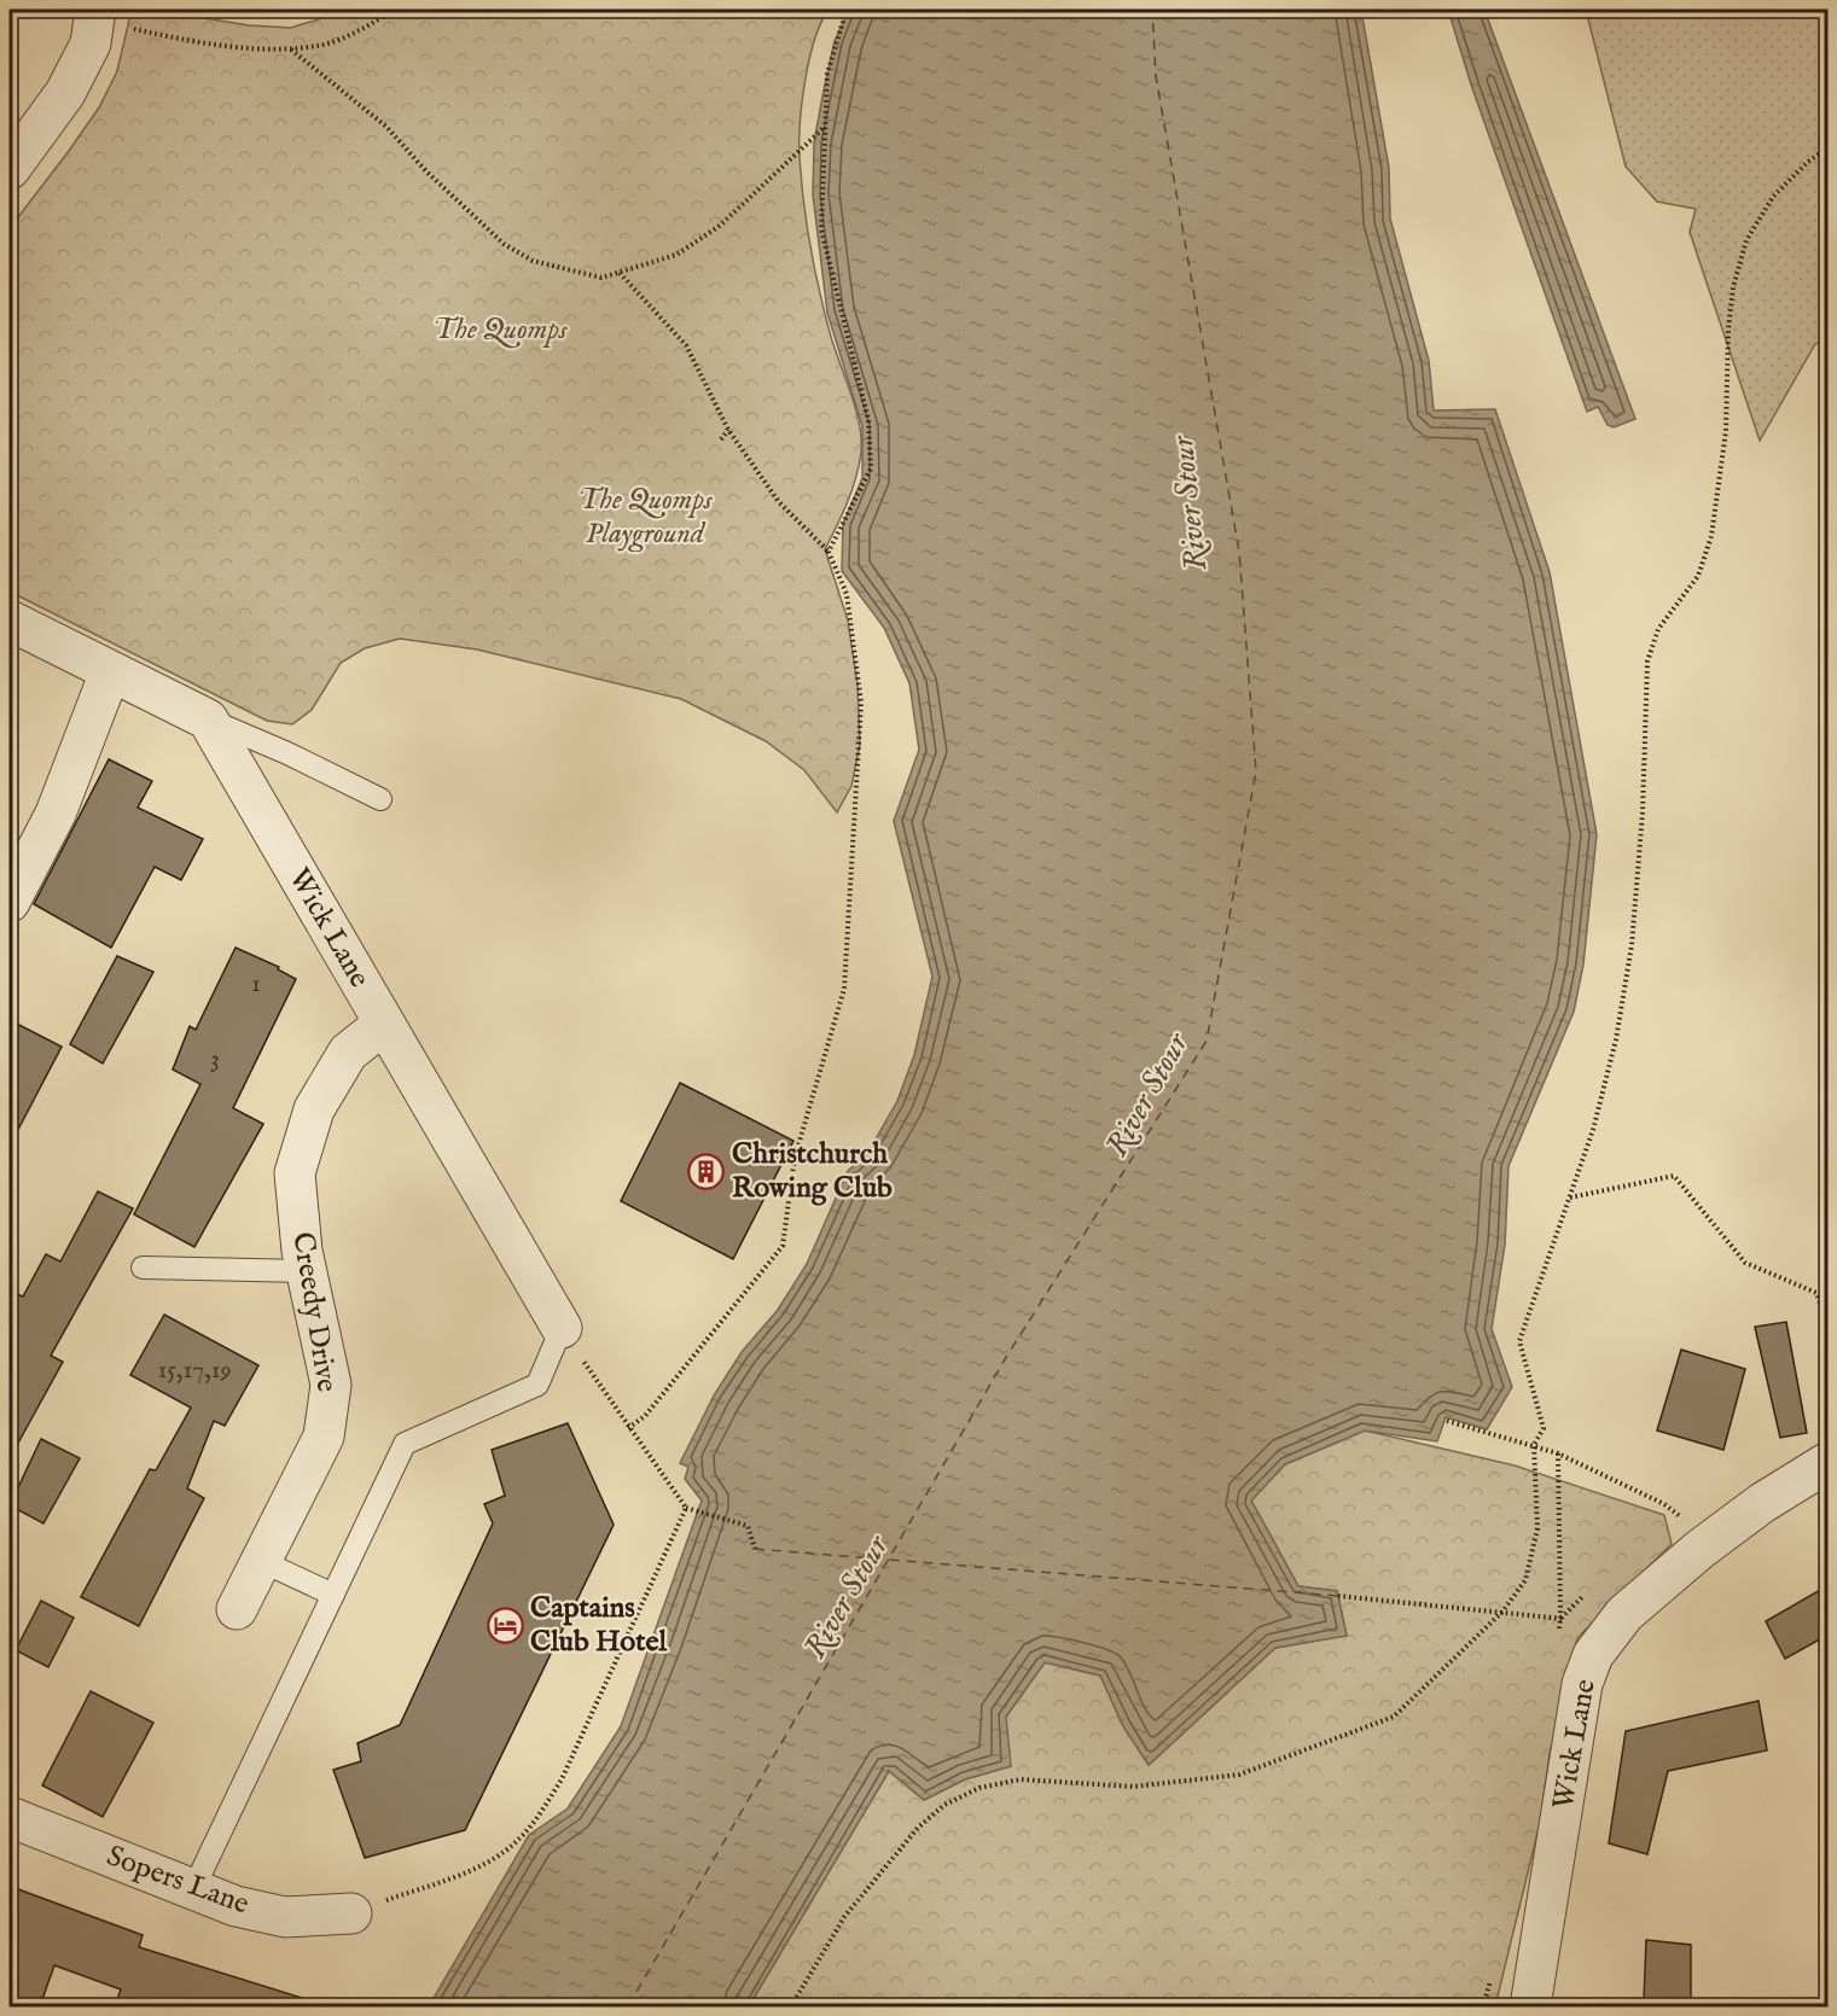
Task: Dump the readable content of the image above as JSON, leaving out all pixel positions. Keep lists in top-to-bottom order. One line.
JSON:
{"streets":{"street":["Wick Lane","Creedy Drive","Sopers Lane"]},"crossings":[["Wick Lane","Creedy Drive"]],"water":["River Stour"],"parks":["The Quomps","The Quomps Playground"],"places":{"building":["Christchurch Rowing Club"],"hotel":["Captains Club Hotel"]},"house_numbers":["1","3","15,17,19"]}
